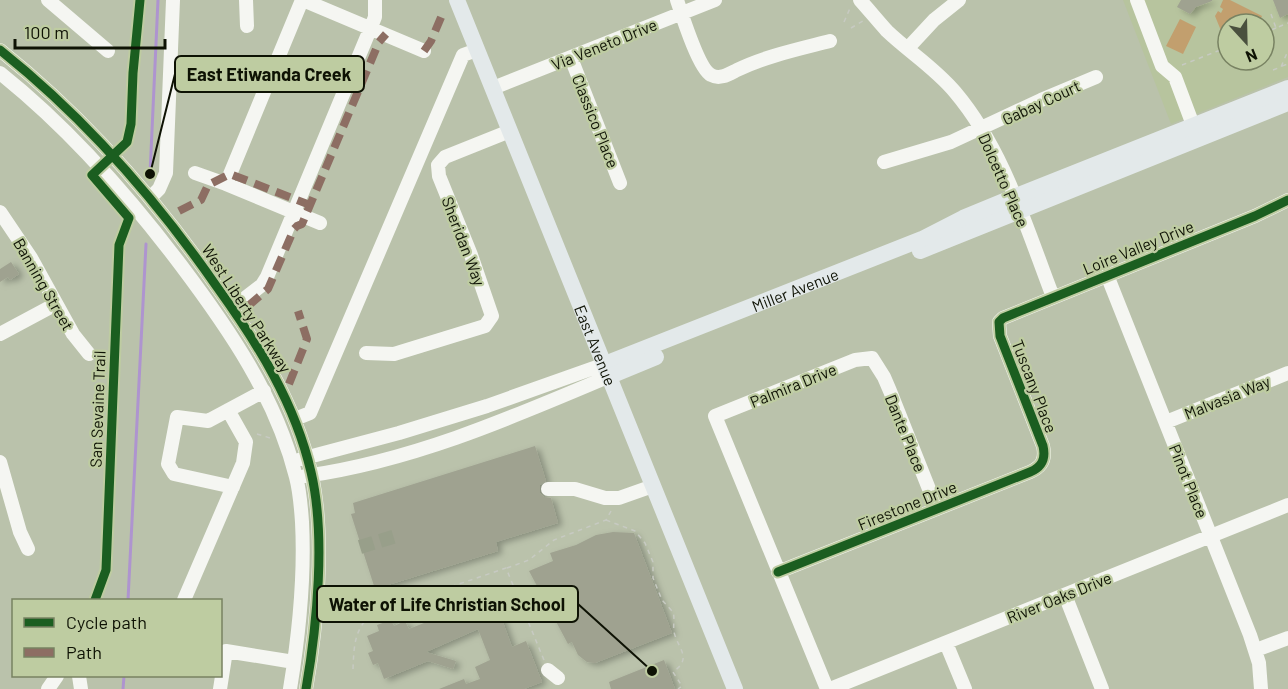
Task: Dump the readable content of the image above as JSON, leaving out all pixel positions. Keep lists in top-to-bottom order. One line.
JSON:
{"streets":{"main road":["Miller Avenue","East Avenue"],"street":["Via Veneto Drive","Gabay Court","Classico Place","Dolcetto Place","Sheridan Way","Loire Valley Drive","Banning Street","West Liberty Parkway","Palmira Drive","Tuscany Place","Malvasia Way","Dante Place","Pinot Place","Firestone Drive","River Oaks Drive"],"cycle path":["San Sevaine Trail"]},"crossings":[["Via Veneto Drive","Classico Place"],["Via Veneto Drive","East Avenue"],["Gabay Court","Dolcetto Place"],["Dolcetto Place","Loire Valley Drive"],["Dolcetto Place","Miller Avenue"],["Sheridan Way","East Avenue"],["Loire Valley Drive","Tuscany Place"],["Loire Valley Drive","Pinot Place"],["Miller Avenue","West Liberty Parkway"],["Miller Avenue","East Avenue"],["Palmira Drive","Dante Place"],["Palmira Drive","Firestone Drive"],["Tuscany Place","Firestone Drive"],["Malvasia Way","Pinot Place"],["Dante Place","Firestone Drive"],["Pinot Place","River Oaks Drive"]],"places":["East Etiwanda Creek","Water of Life Christian School"],"legend":["Cycle path","Path"],"scale_bar":"100 m","north":"bottom"}
